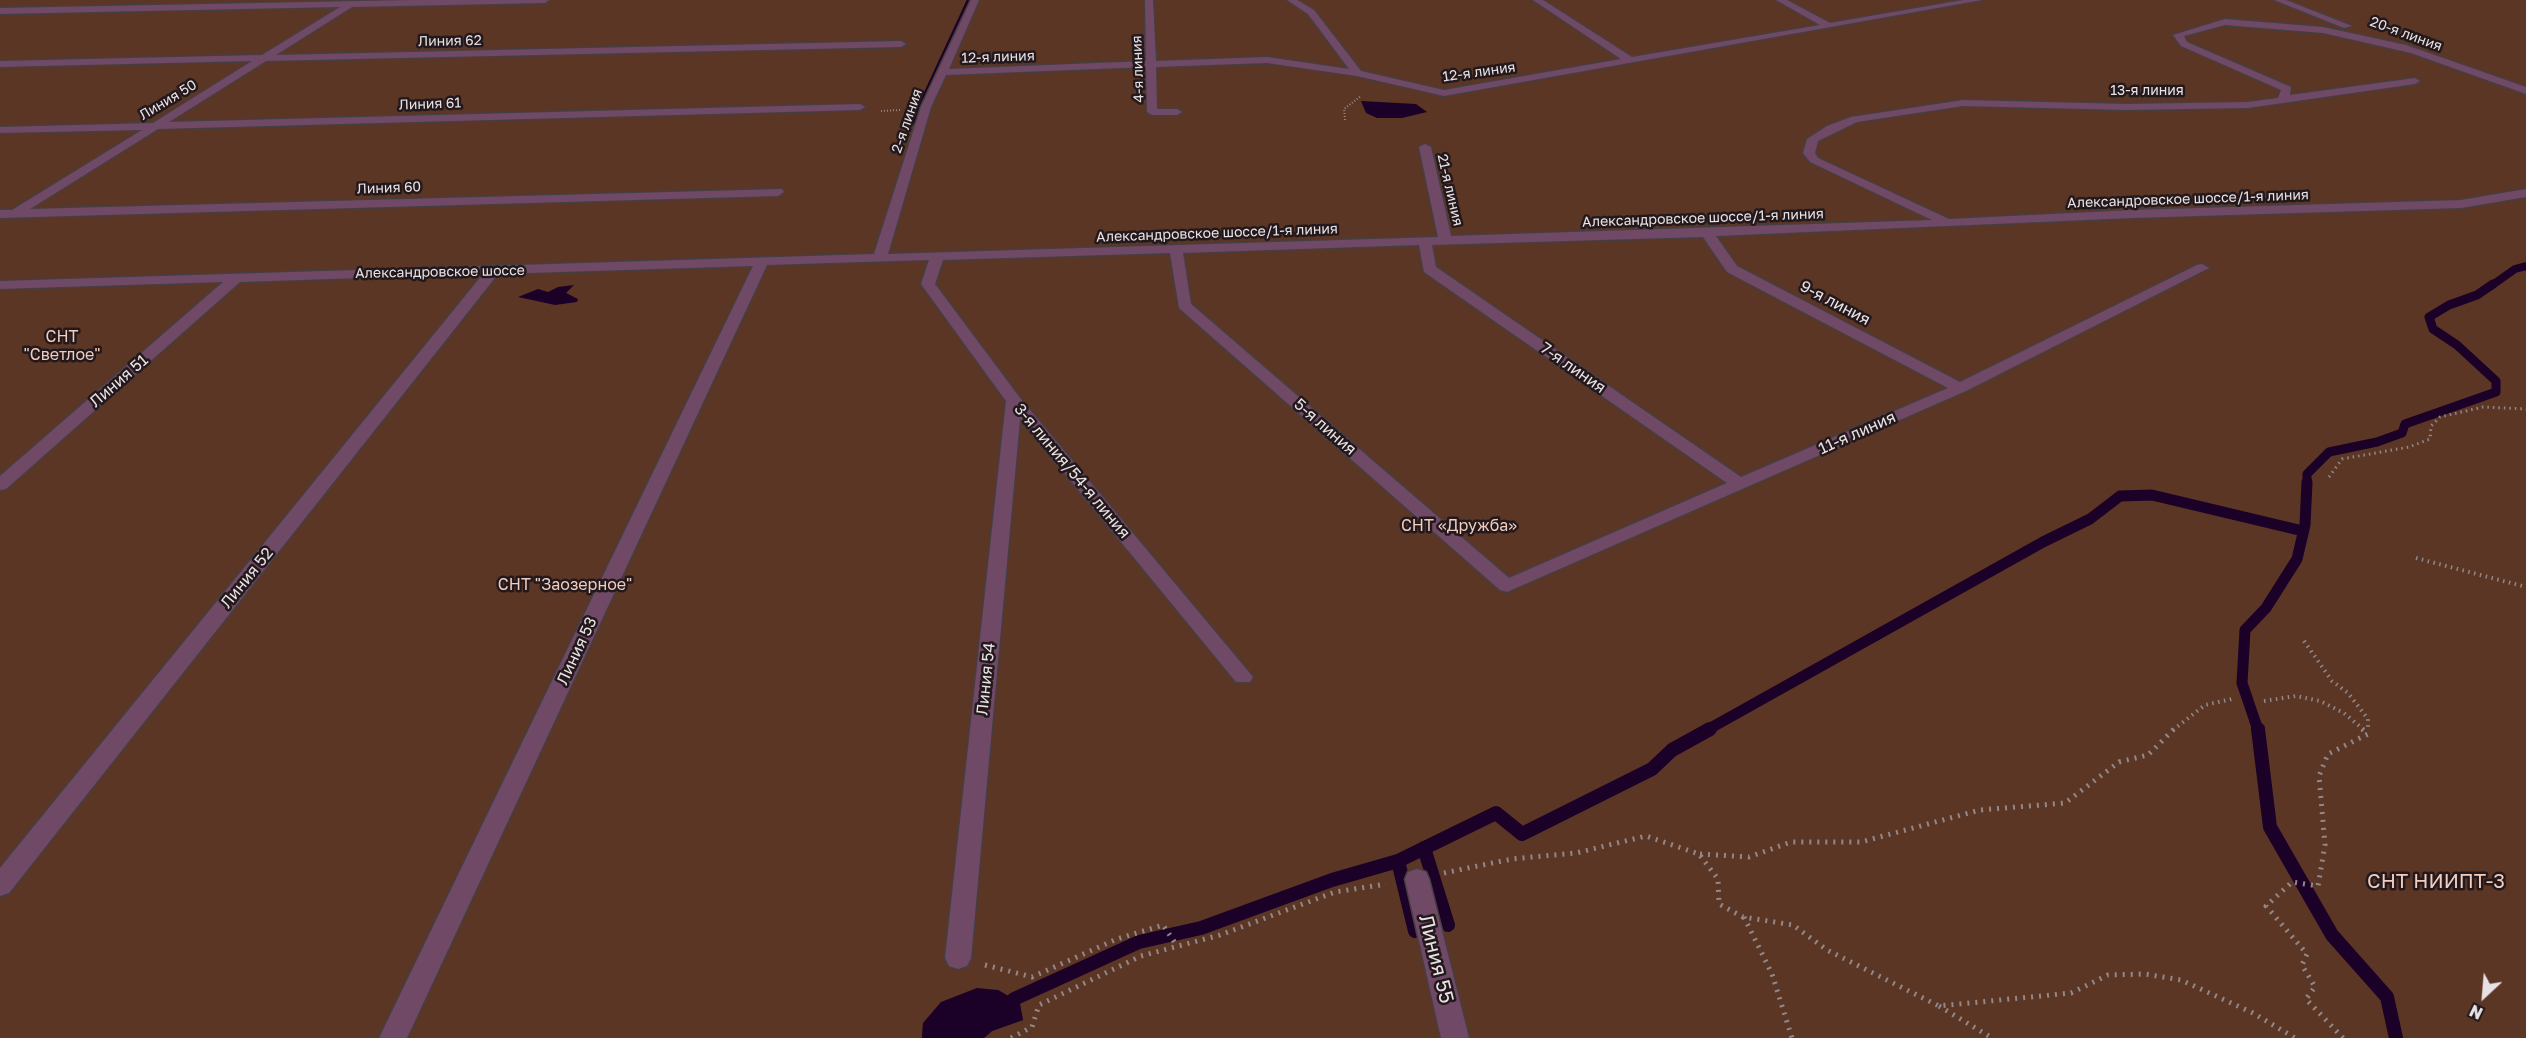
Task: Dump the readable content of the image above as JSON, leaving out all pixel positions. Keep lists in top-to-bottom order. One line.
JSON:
{"streets":{"street":["20-я линия","Линия 62","12-я линия","4-я линия","13-я линия","Линия 50","Линия 61","2-я линия","Линия 60","21-я линия","Александровское шоссе/1-я линия","Александровское шоссе","9-я линия","7-я линия","Линия 51","5-я линия","11-я линия","3-я линия/54-я линия","Линия 52","Линия 53","Линия 54","Линия 55"]},"crossings":[["Линия 62","Линия 50"],["12-я линия","4-я линия"],["12-я линия","2-я линия"],["13-я линия","Александровское шоссе/1-я линия"],["Линия 50","Линия 61"],["Линия 50","Линия 60"],["2-я линия","Александровское шоссе/1-я линия"],["2-я линия","Александровское шоссе"],["21-я линия","Александровское шоссе/1-я линия"],["Александровское шоссе/1-я линия","Александровское шоссе"],["Александровское шоссе/1-я линия","9-я линия"],["Александровское шоссе/1-я линия","7-я линия"],["Александровское шоссе/1-я линия","5-я линия"],["Александровское шоссе/1-я линия","3-я линия/54-я линия"],["Александровское шоссе","Линия 51"],["Александровское шоссе","Линия 52"],["Александровское шоссе","Линия 53"],["9-я линия","11-я линия"],["7-я линия","11-я линия"],["5-я линия","11-я линия"],["3-я линия/54-я линия","Линия 54"]],"parks":["СНТ \"Светлое\"","СНТ «Дружба»","СНТ \"Заозерное\"","СНТ НИИПТ-3"],"north":"bottom left"}
